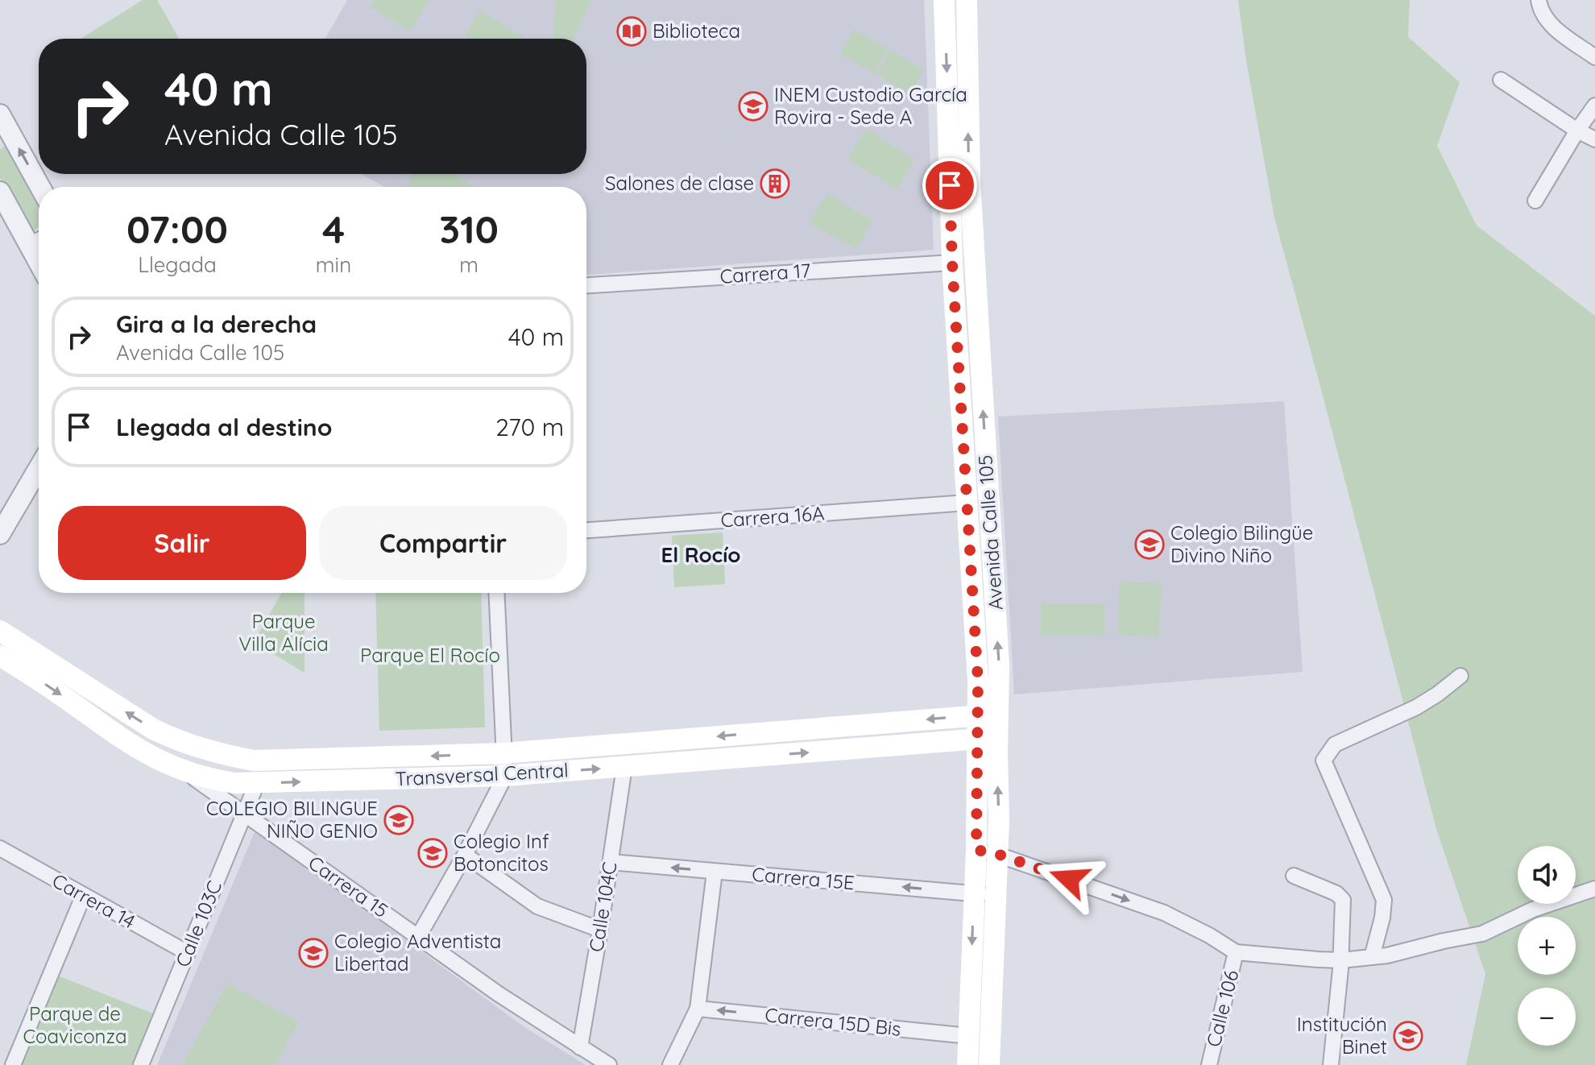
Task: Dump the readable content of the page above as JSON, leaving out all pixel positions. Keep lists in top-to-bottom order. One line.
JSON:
{"streets":{"main road":["Avenida Calle 105","Transversal Central"],"street":["Carrera 17","Carrera 16A","Carrera 15E","Carrera 15","Carrera 14","Calle 104C","Calle 103C","Calle 106","Carrera 15D Bis"]},"crossings":[["Carrera 17","Avenida Calle 105"],["Carrera 16A","Avenida Calle 105"],["Avenida Calle 105","Transversal Central"],["Avenida Calle 105","Carrera 15E"],["Avenida Calle 105","Carrera 15D Bis"],["Transversal Central","Carrera 15"],["Transversal Central","Calle 104C"],["Transversal Central","Calle 103C"],["Carrera 15E","Calle 104C"],["Carrera 15","Calle 104C"],["Carrera 15","Calle 103C"],["Carrera 14","Calle 103C"]],"one_way":["Carrera 15E","Carrera 15D Bis"],"districts":["El Rocío"],"parks":["Parque Villa Alícia","Parque El Rocío","Parque de Coaviconza"],"places":{"library":["Biblioteca"],"school or university":["INEM Custodio García Rovira - Sede A","Colegio Bilingüe Divino Niño","COLEGIO BILINGUE NIÑO GENIO","Colegio Inf Botoncitos","Colegio Adventista Libertad","Institución Binet"],"building":["Salones de clase"]},"page":{"turn":["40 m","Avenida Calle 105"],"eta":["07:00","Llegada","4","min","310","m"],"list":[{"name":"Gira a la derecha","note":"Avenida Calle 105","value":"40 m"},{"name":"Llegada al destino","value":"270 m"}],"buttons":["Salir","Compartir"],"map_buttons":["+","−"]}}
